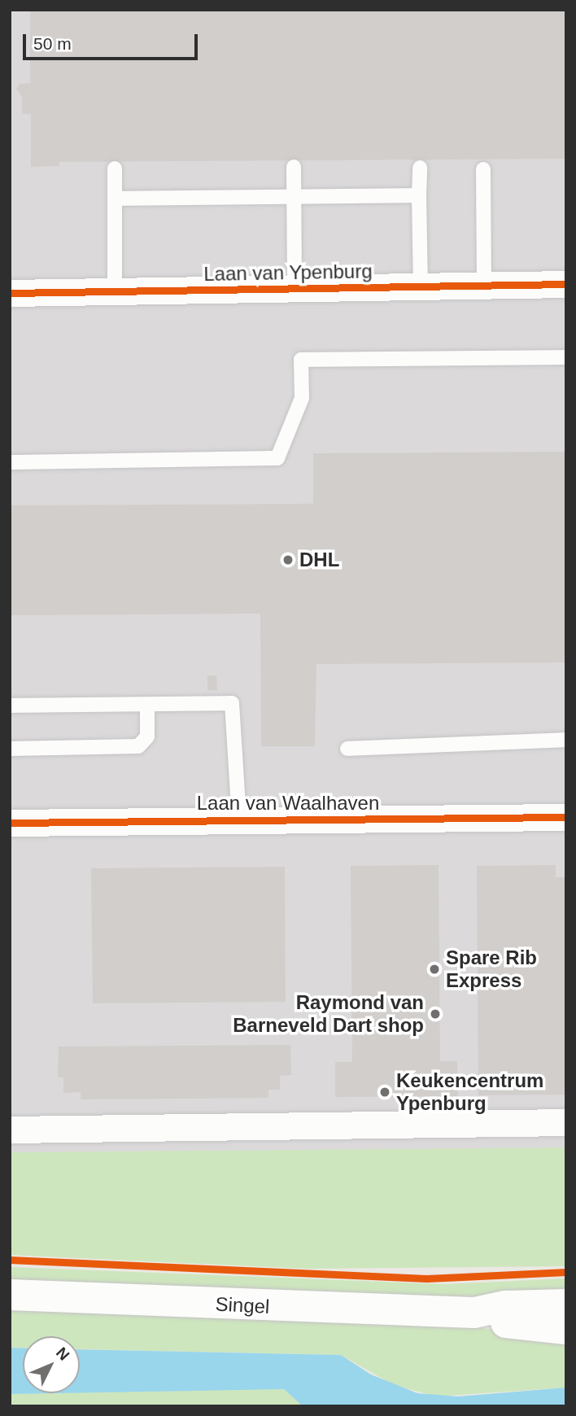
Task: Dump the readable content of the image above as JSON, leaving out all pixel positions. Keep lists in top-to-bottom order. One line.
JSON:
{"streets":{"main road":["Singel"],"street":["Laan van Ypenburg","Laan van Waalhaven"]},"places":["DHL","Spare Rib Express","Raymond van Barneveld Dart shop","Keukencentrum Ypenburg"],"scale_bar":"50 m","north":"top right"}
